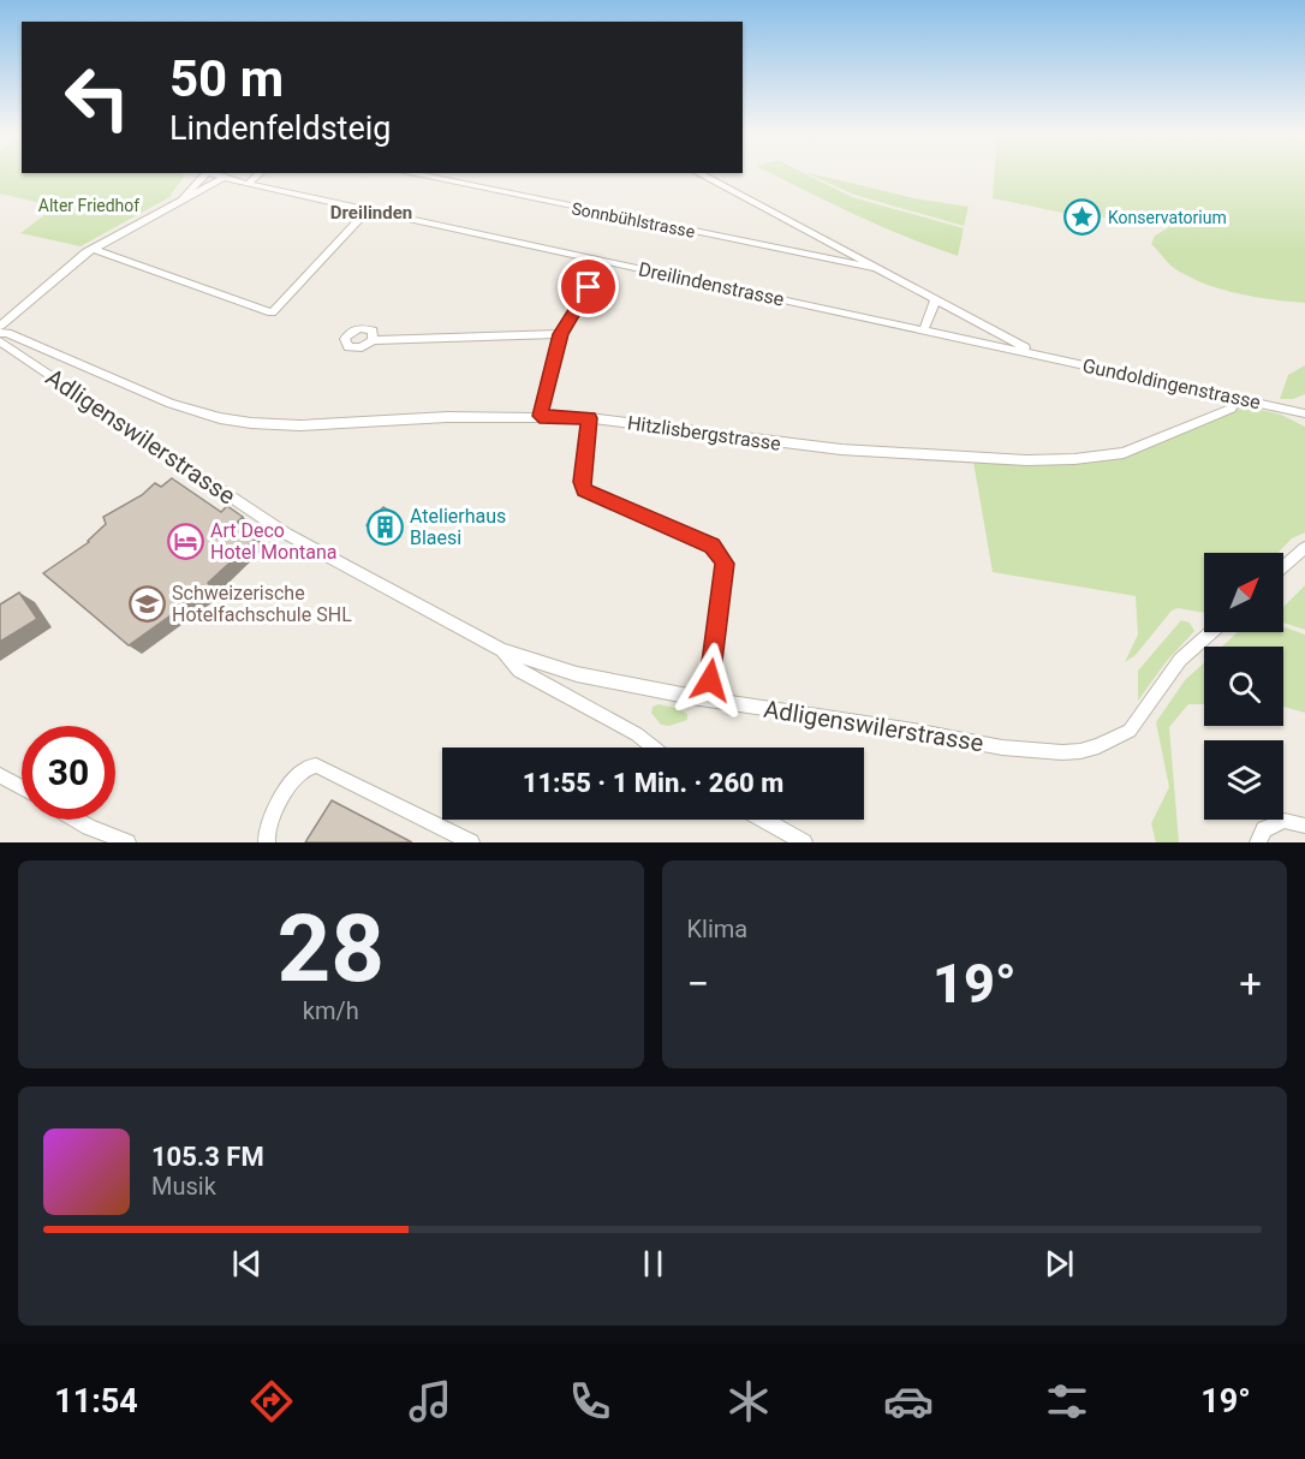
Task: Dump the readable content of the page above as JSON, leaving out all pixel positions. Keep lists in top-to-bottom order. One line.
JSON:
{"streets":{"street":["Sonnbühlstrasse","Dreilindenstrasse","Gundoldingenstrasse","Hitzlisbergstrasse","Adligenswilerstrasse"]},"crossings":[["Dreilindenstrasse","Gundoldingenstrasse"],["Gundoldingenstrasse","Hitzlisbergstrasse"]],"districts":["Dreilinden"],"parks":["Alter Friedhof"],"places":{"place":["Konservatorium"],"building":["Atelierhaus Blaesi"],"hotel":["Art Deco Hotel Montana"],"school or university":["Schweizerische Hotelfachschule SHL"]},"north":"top right","page":{"turn":["50 m","Lindenfeldsteig"],"limit":"30","trip":"11:55 · 1 Min. · 260 m","tile":[["28","km/h"],"Klima"],"heat":["−","19°","+"],"song":["105.3 FM","Musik"],"tabs":["11:54","19°"]}}
